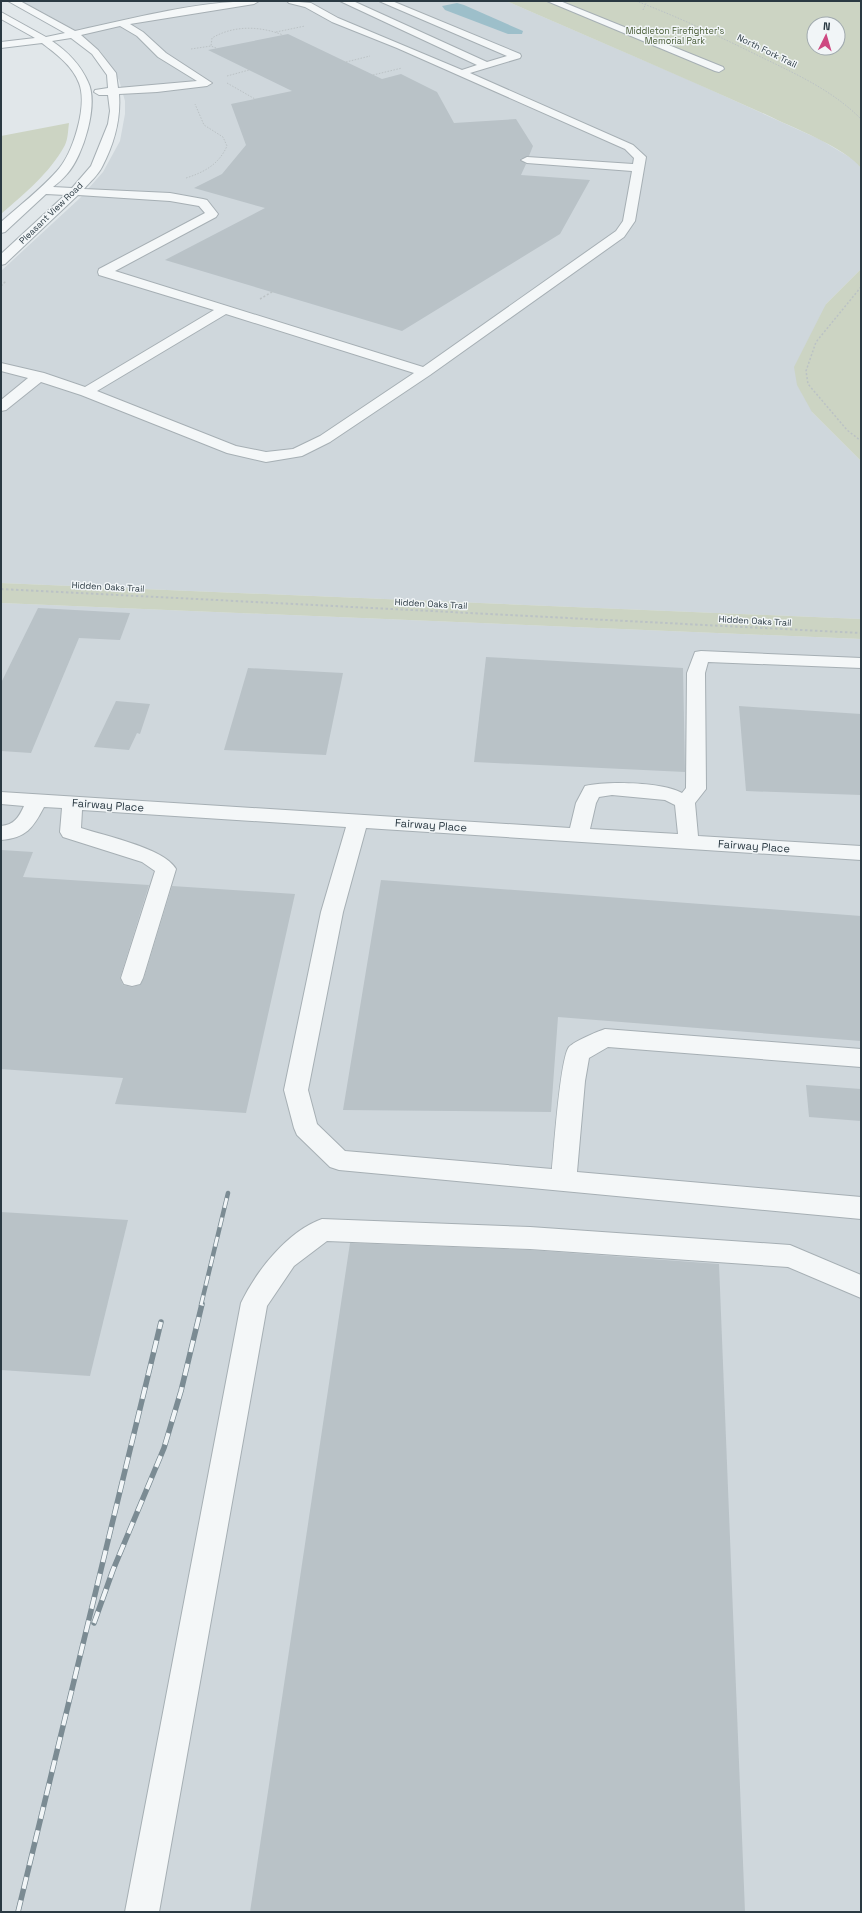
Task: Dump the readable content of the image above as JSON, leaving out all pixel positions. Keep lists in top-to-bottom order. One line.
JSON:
{"streets":{"street":["Pleasant View Road","Fairway Place"],"path":["North Fork Trail","Hidden Oaks Trail"]},"parks":["Middleton Firefighter's Memorial Park"],"north":"top"}
